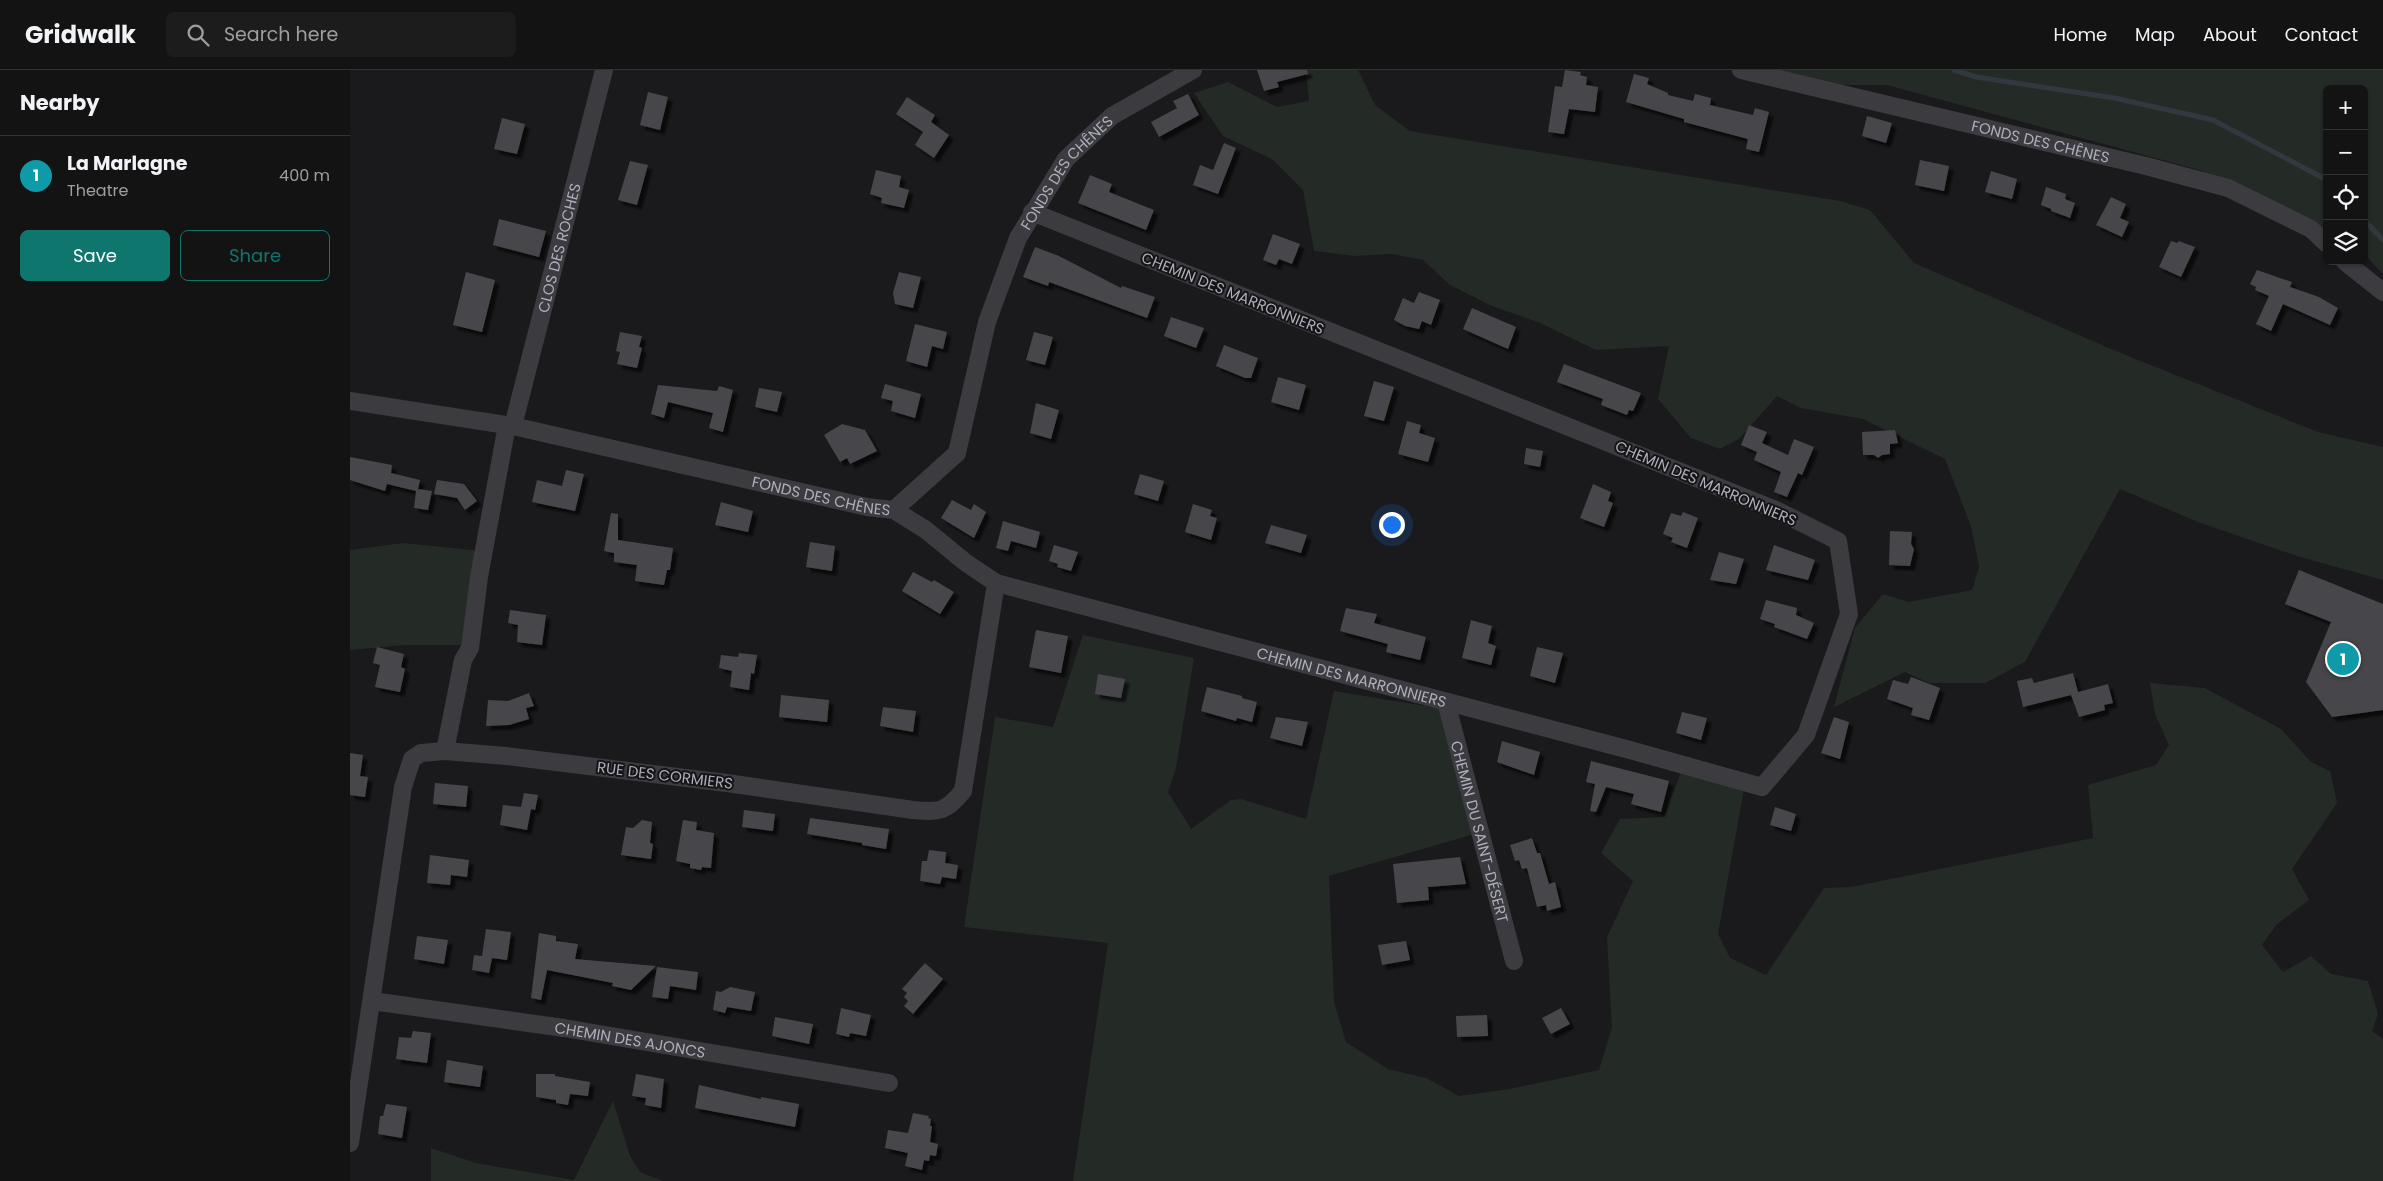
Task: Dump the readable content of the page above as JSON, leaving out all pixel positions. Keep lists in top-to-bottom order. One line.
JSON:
{"streets":{"street":["FONDS DES CHÊNES","CLOS DES ROCHES","CHEMIN DES MARRONNIERS","RUE DES CORMIERS","CHEMIN DU SAINT-DÉSERT","CHEMIN DES AJONCS"]},"crossings":[["FONDS DES CHÊNES","CLOS DES ROCHES"],["FONDS DES CHÊNES","CHEMIN DES MARRONNIERS"],["CLOS DES ROCHES","RUE DES CORMIERS"],["CHEMIN DES MARRONNIERS","RUE DES CORMIERS"],["CHEMIN DES MARRONNIERS","CHEMIN DU SAINT-DÉSERT"],["RUE DES CORMIERS","CHEMIN DES AJONCS"]],"page":{"header":"Gridwalk","search":"Search here","nav":["Home","Map","About","Contact"],"heading":"Nearby","map_buttons":["+","−"],"list":[{"mark":"1","name":"La Marlagne","note":"Theatre","value":"400 m"}],"buttons":["Save","Share"],"pins":"1"}}
